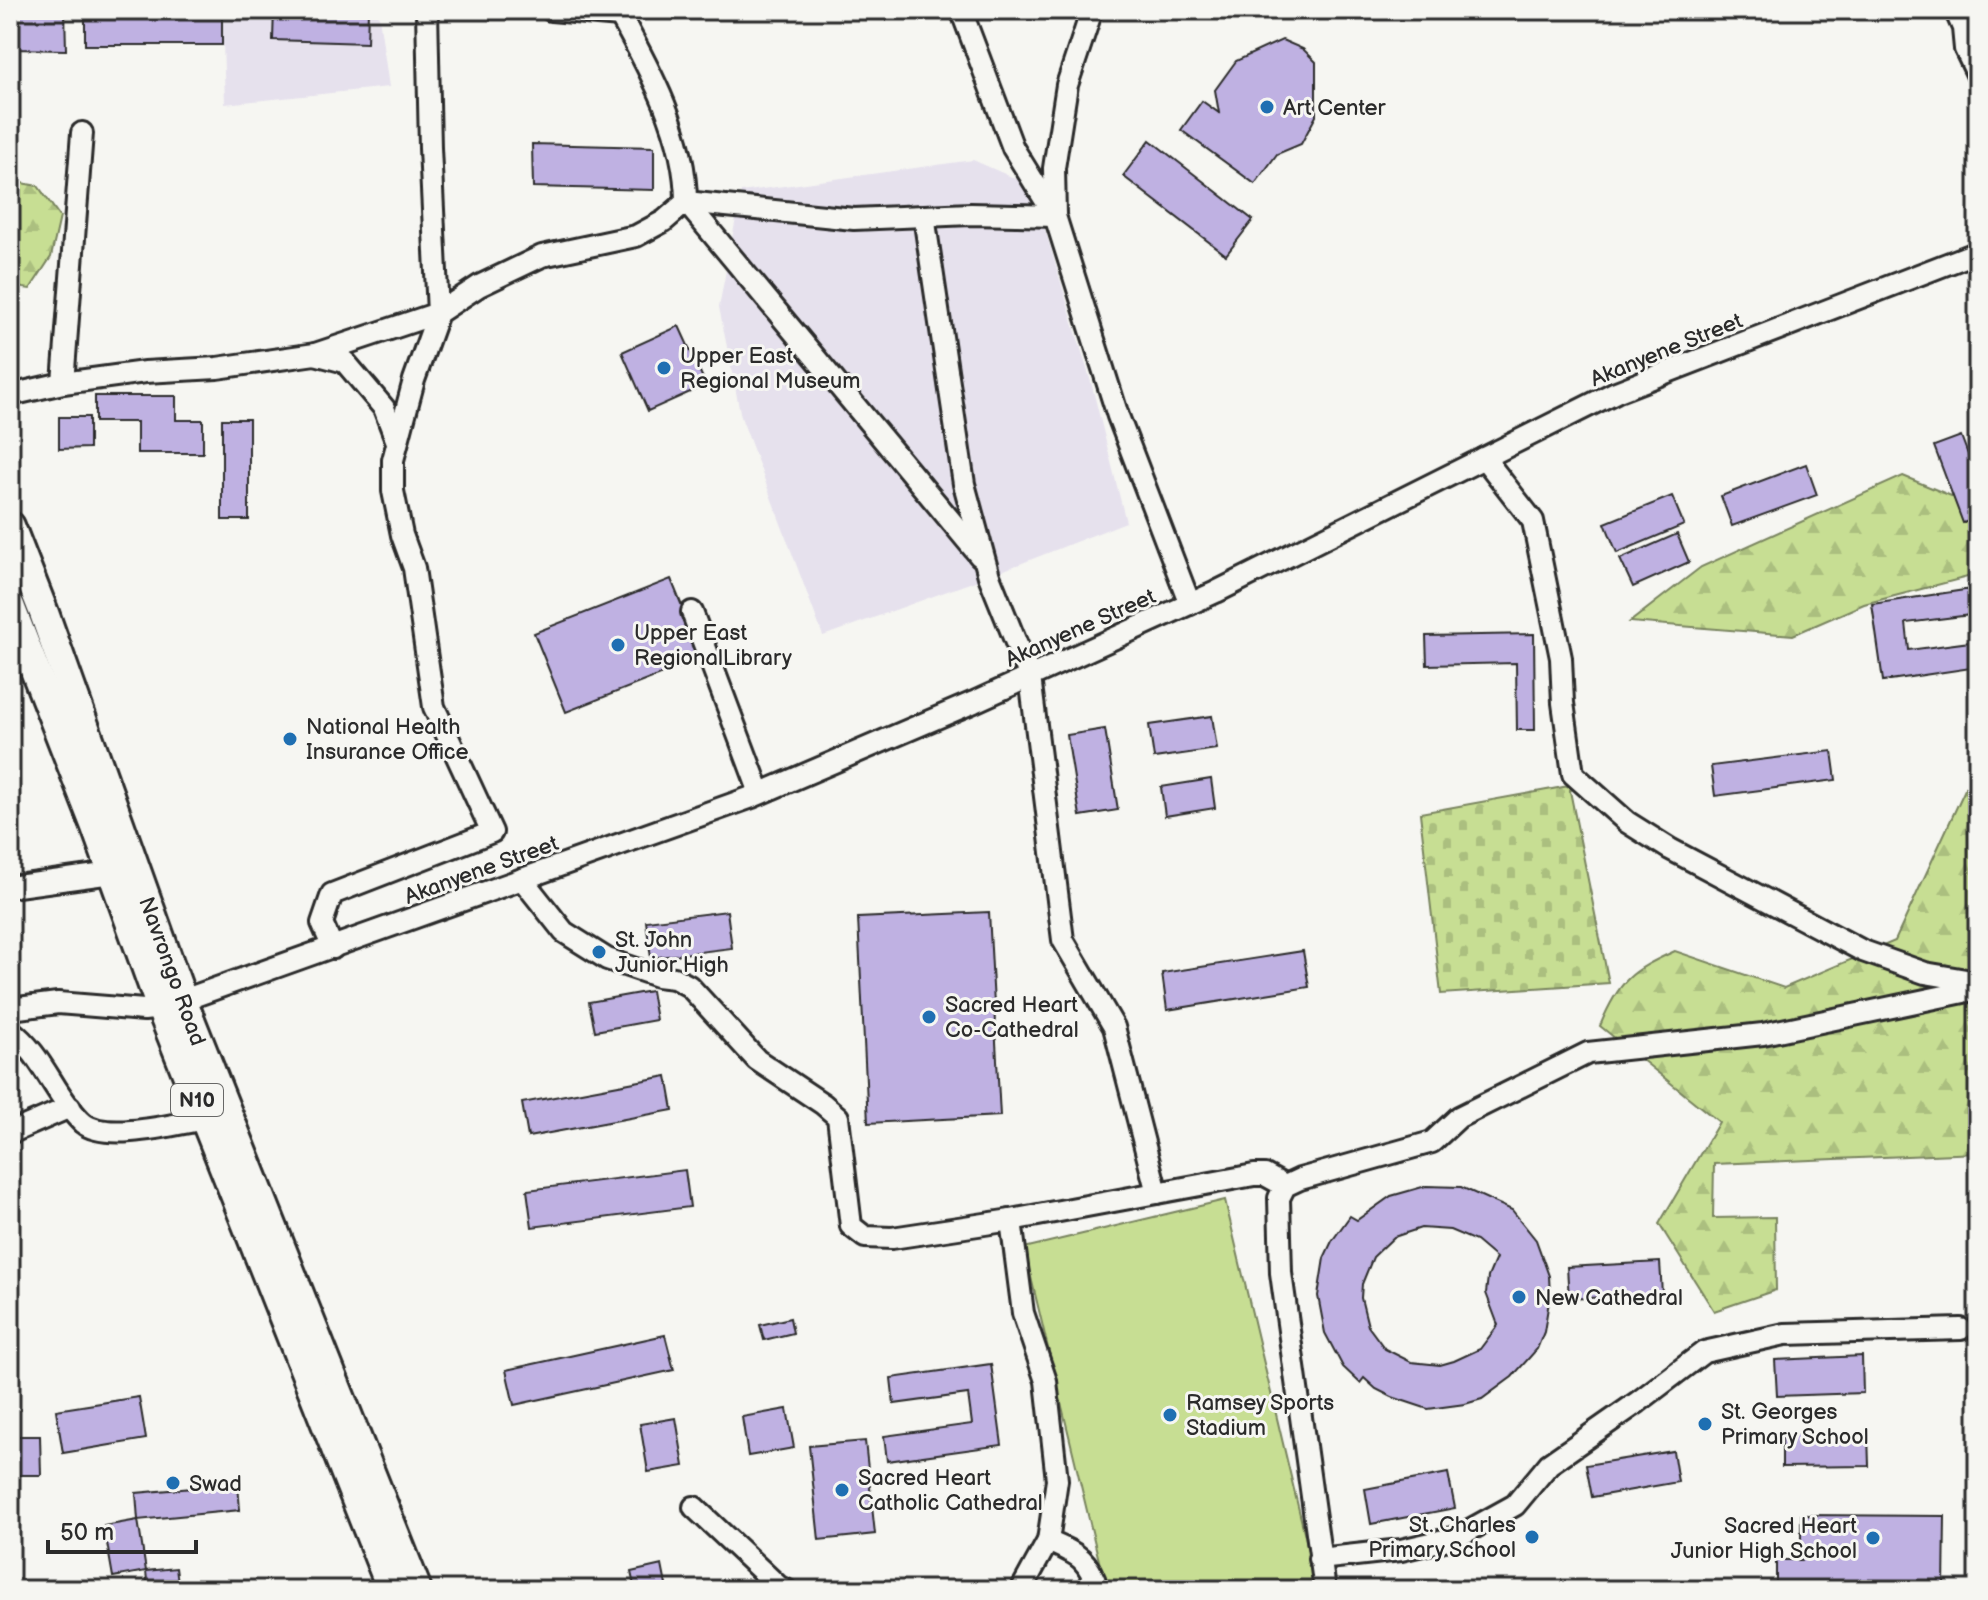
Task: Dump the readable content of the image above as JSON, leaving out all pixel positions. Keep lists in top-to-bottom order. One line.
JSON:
{"streets":{"highway":["Navrongo Road","N10"],"street":["Akanyene Street"]},"crossings":[["Akanyene Street","Navrongo Road"]],"places":["Art Center","Upper East Regional Museum","Upper East RegionalLibrary","National Health Insurance Office","St. John Junior High","Sacred Heart Co-Cathedral","New Cathedral","Ramsey Sports Stadium","St. Georges Primary School","Swad","Sacred Heart Catholic Cathedral","St. Charles Primary School","Sacred Heart Junior High School"],"scale_bar":"50 m"}
